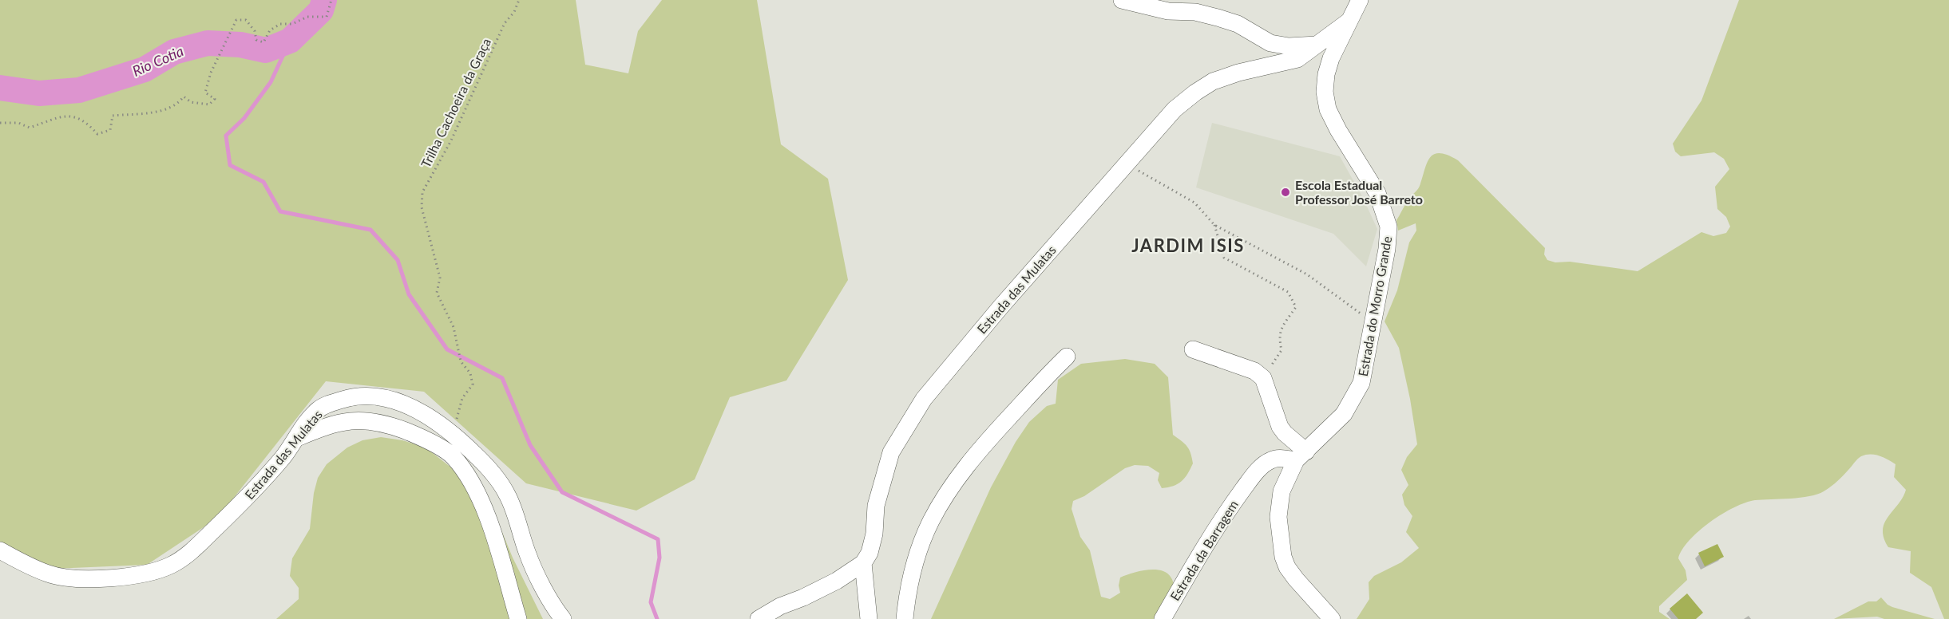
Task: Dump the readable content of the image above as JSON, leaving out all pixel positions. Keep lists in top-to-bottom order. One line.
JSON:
{"streets":{"street":["Estrada das Mulatas","Estrada do Morro Grande","Estrada da Barragem"],"path":["Trilha Cachoeira da Graça"]},"crossings":[["Trilha Cachoeira da Graça","Estrada das Mulatas"],["Estrada das Mulatas","Estrada do Morro Grande"],["Estrada do Morro Grande","Estrada da Barragem"]],"districts":["JARDIM ISIS"],"water":["Rio Cotia"],"places":["Escola Estadual Professor José Barreto"]}
